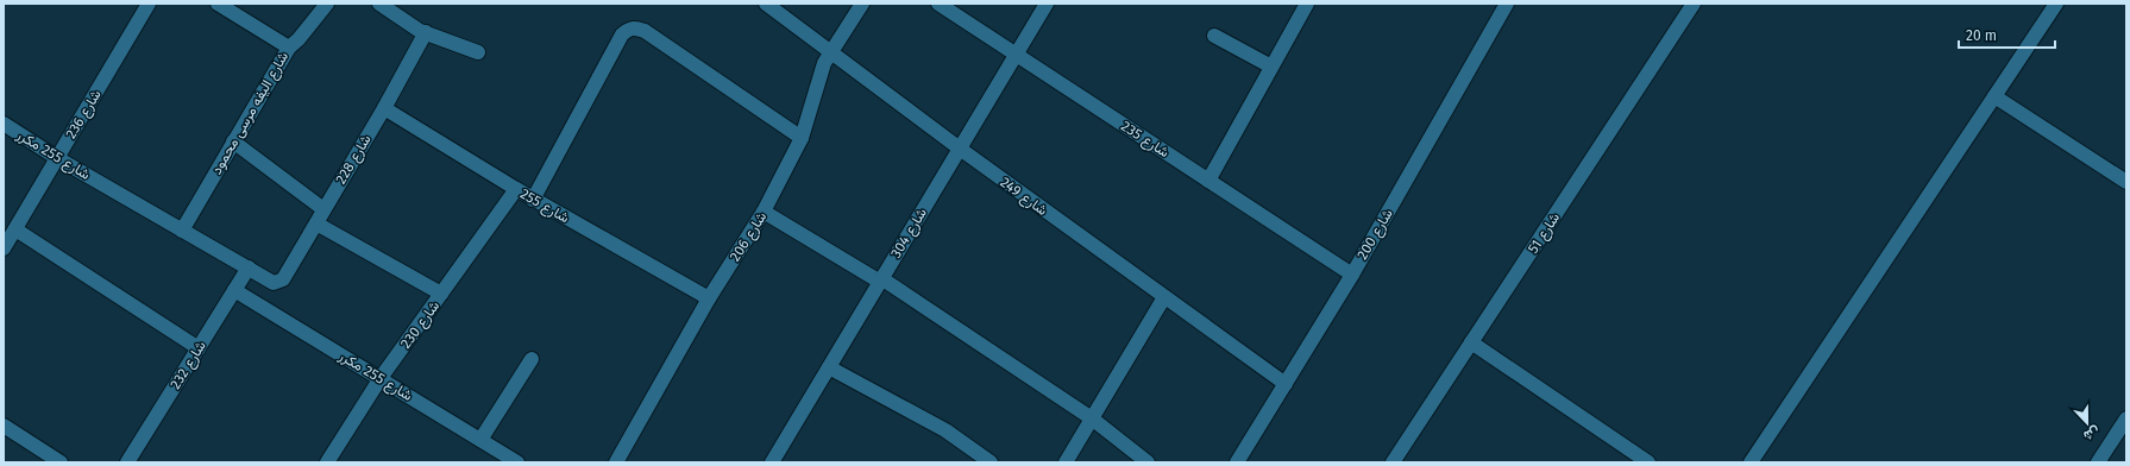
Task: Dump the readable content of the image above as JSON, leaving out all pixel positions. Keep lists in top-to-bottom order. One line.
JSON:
{"streets":{"street":["شارع اليفه مرسى محمود","شارع 236","شارع 235","شارع 255 مكرر","شارع 228","شارع 249","شارع 255","شارع 304","شارع 51","شارع 200","شارع 206","شارع 230","شارع 232"]},"crossings":[["شارع اليفه مرسى محمود","شارع 255 مكرر"],["شارع 236","شارع 255 مكرر"],["شارع 235","شارع 304"],["شارع 235","شارع 200"],["شارع 255 مكرر","شارع 228"],["شارع 255 مكرر","شارع 230"],["شارع 255 مكرر","شارع 232"],["شارع 228","شارع 255"],["شارع 249","شارع 304"],["شارع 249","شارع 200"],["شارع 249","شارع 206"],["شارع 255","شارع 206"],["شارع 255","شارع 230"]],"scale_bar":"20 m","north":"bottom"}
